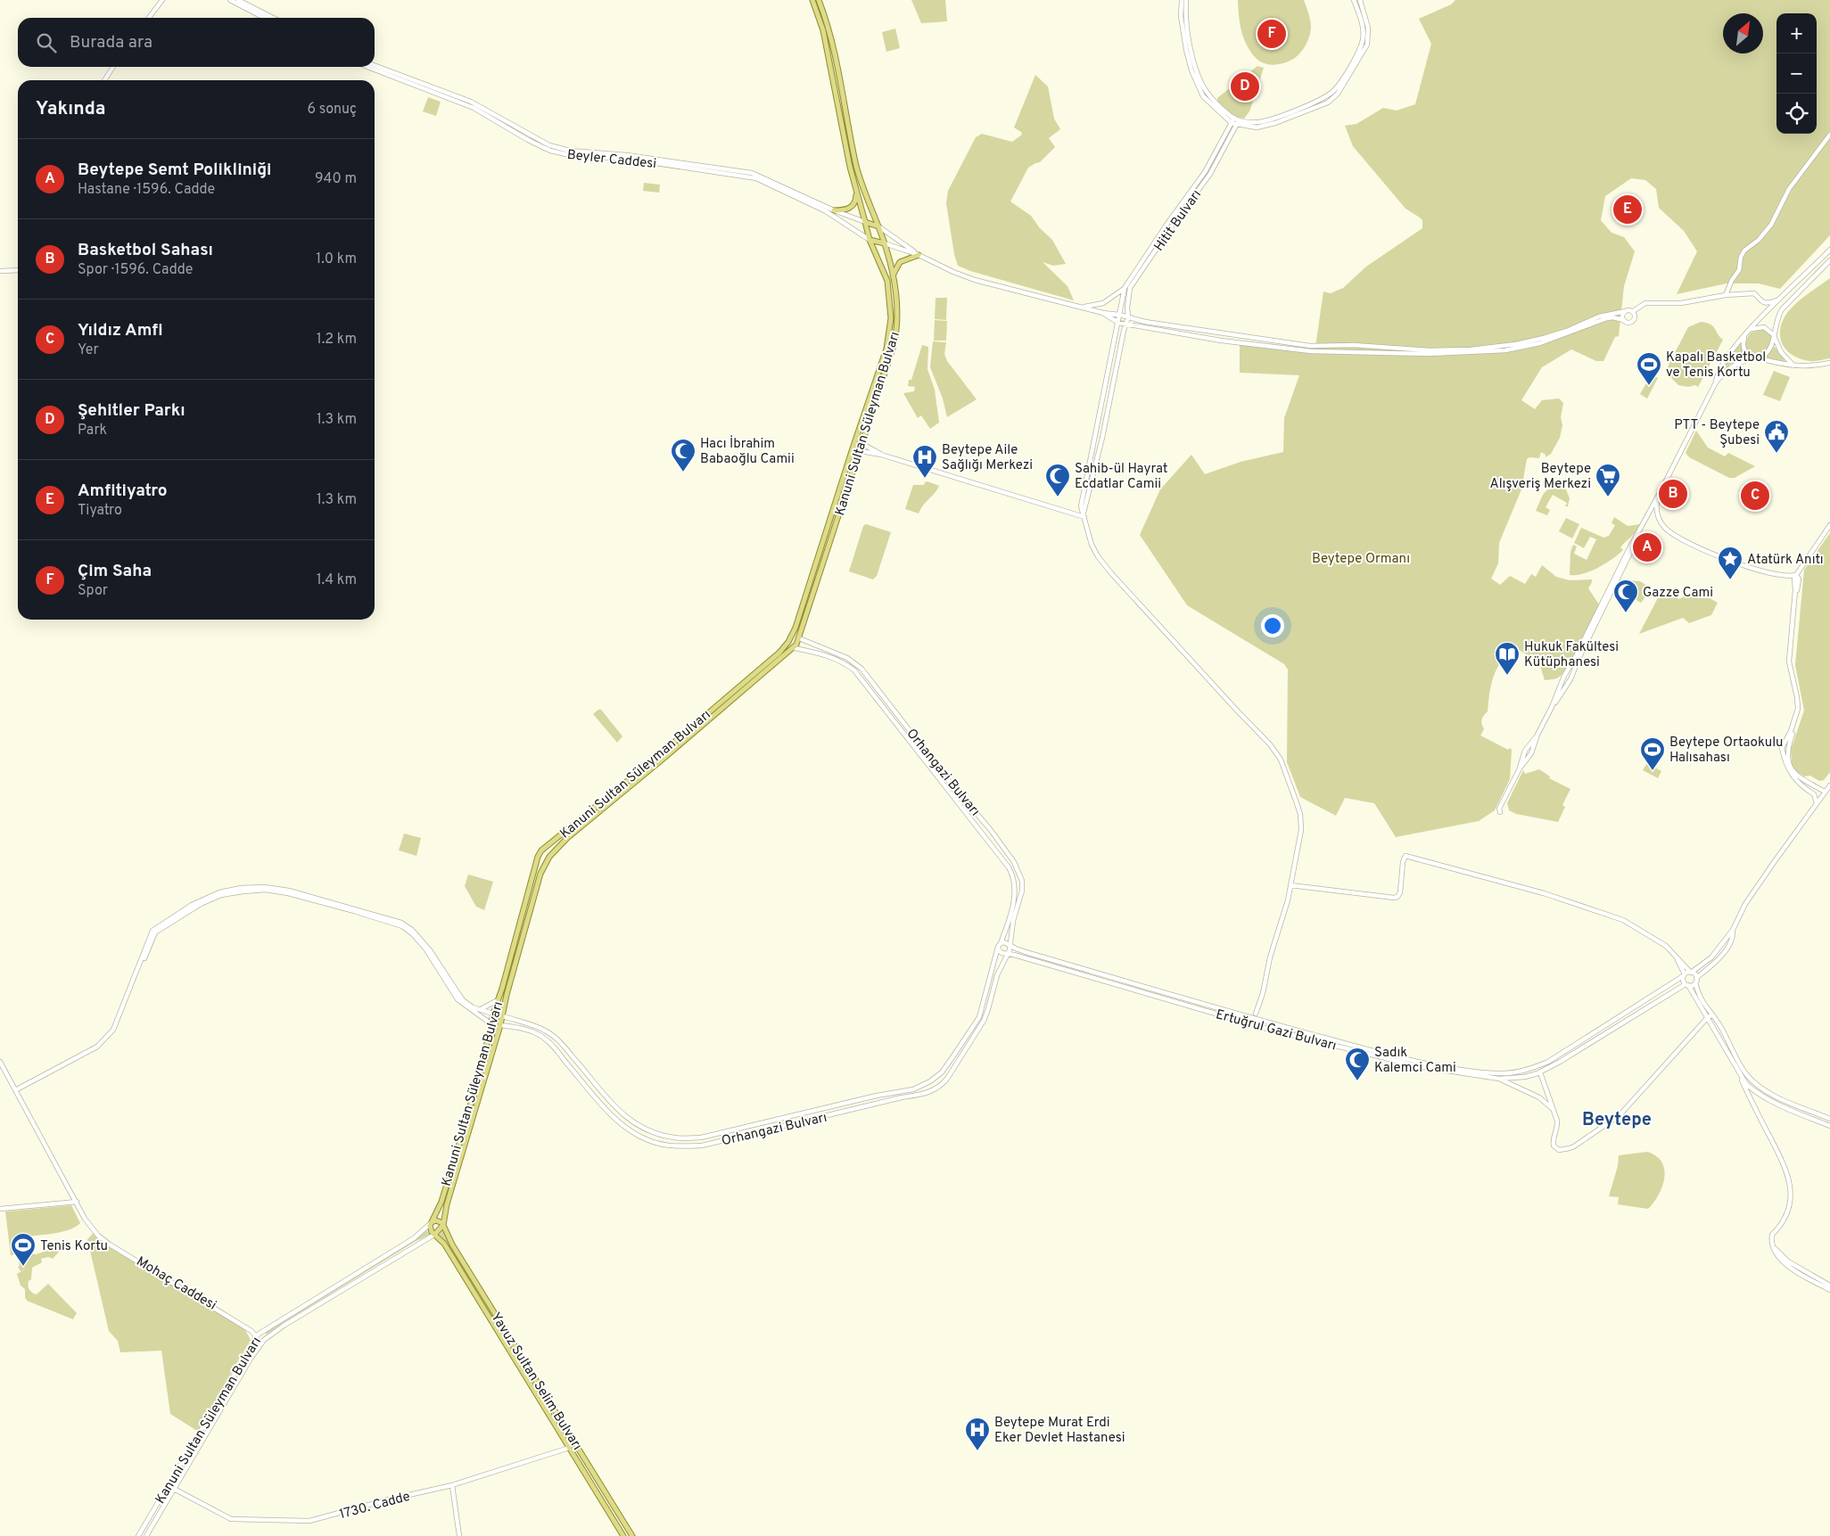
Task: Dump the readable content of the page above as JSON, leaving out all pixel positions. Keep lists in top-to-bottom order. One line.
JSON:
{"streets":{"main road":["Beyler Caddesi","Hitit Bulvarı","Kanuni Sultan Süleyman Bulvarı","Orhangazi Bulvarı","Ertuğrul Gazi Bulvarı","Mohaç Caddesi","Yavuz Sultan Selim Bulvarı","1730. Cadde"]},"crossings":[["Beyler Caddesi","Kanuni Sultan Süleyman Bulvarı"],["Kanuni Sultan Süleyman Bulvarı","Orhangazi Bulvarı"],["Kanuni Sultan Süleyman Bulvarı","Mohaç Caddesi"],["Kanuni Sultan Süleyman Bulvarı","Yavuz Sultan Selim Bulvarı"],["Kanuni Sultan Süleyman Bulvarı","1730. Cadde"],["Orhangazi Bulvarı","Ertuğrul Gazi Bulvarı"],["Yavuz Sultan Selim Bulvarı","1730. Cadde"]],"districts":["Beytepe"],"parks":["Beytepe Ormanı"],"places":{"sports":["Kapalı Basketbol ve Tenis Kortu","Beytepe Ortaokulu Halısahası","Tenis Kortu"],"public building":["PTT - Beytepe Şubesi"],"mosque":["Hacı İbrahim Babaoğlu Camii","Sahib-ül Hayrat Ecdatlar Camii","Gazze Cami","Sadık Kalemci Cami"],"hospital":["Beytepe Aile Sağlığı Merkezi","Beytepe Murat Erdi Eker Devlet Hastanesi"],"supermarket":["Beytepe Alışveriş Merkezi"],"place":["Atatürk Anıtı"],"library":["Hukuk Fakültesi Kütüphanesi"]},"north":"top right","page":{"map_buttons":["+","−"],"pins":["F","D","E","B","C","A"],"search":"Burada ara","heading":["Yakında","6 sonuç"],"list":[{"mark":"A","name":"Beytepe Semt Polikliniği","note":"Hastane · 1596. Cadde","value":"940 m"},{"mark":"B","name":"Basketbol Sahası","note":"Spor · 1596. Cadde","value":"1.0 km"},{"mark":"C","name":"Yıldız Amfi","note":"Yer","value":"1.2 km"},{"mark":"D","name":"Şehitler Parkı","note":"Park","value":"1.3 km"},{"mark":"E","name":"Amfitiyatro","note":"Tiyatro","value":"1.3 km"},{"mark":"F","name":"Çim Saha","note":"Spor","value":"1.4 km"}]}}
